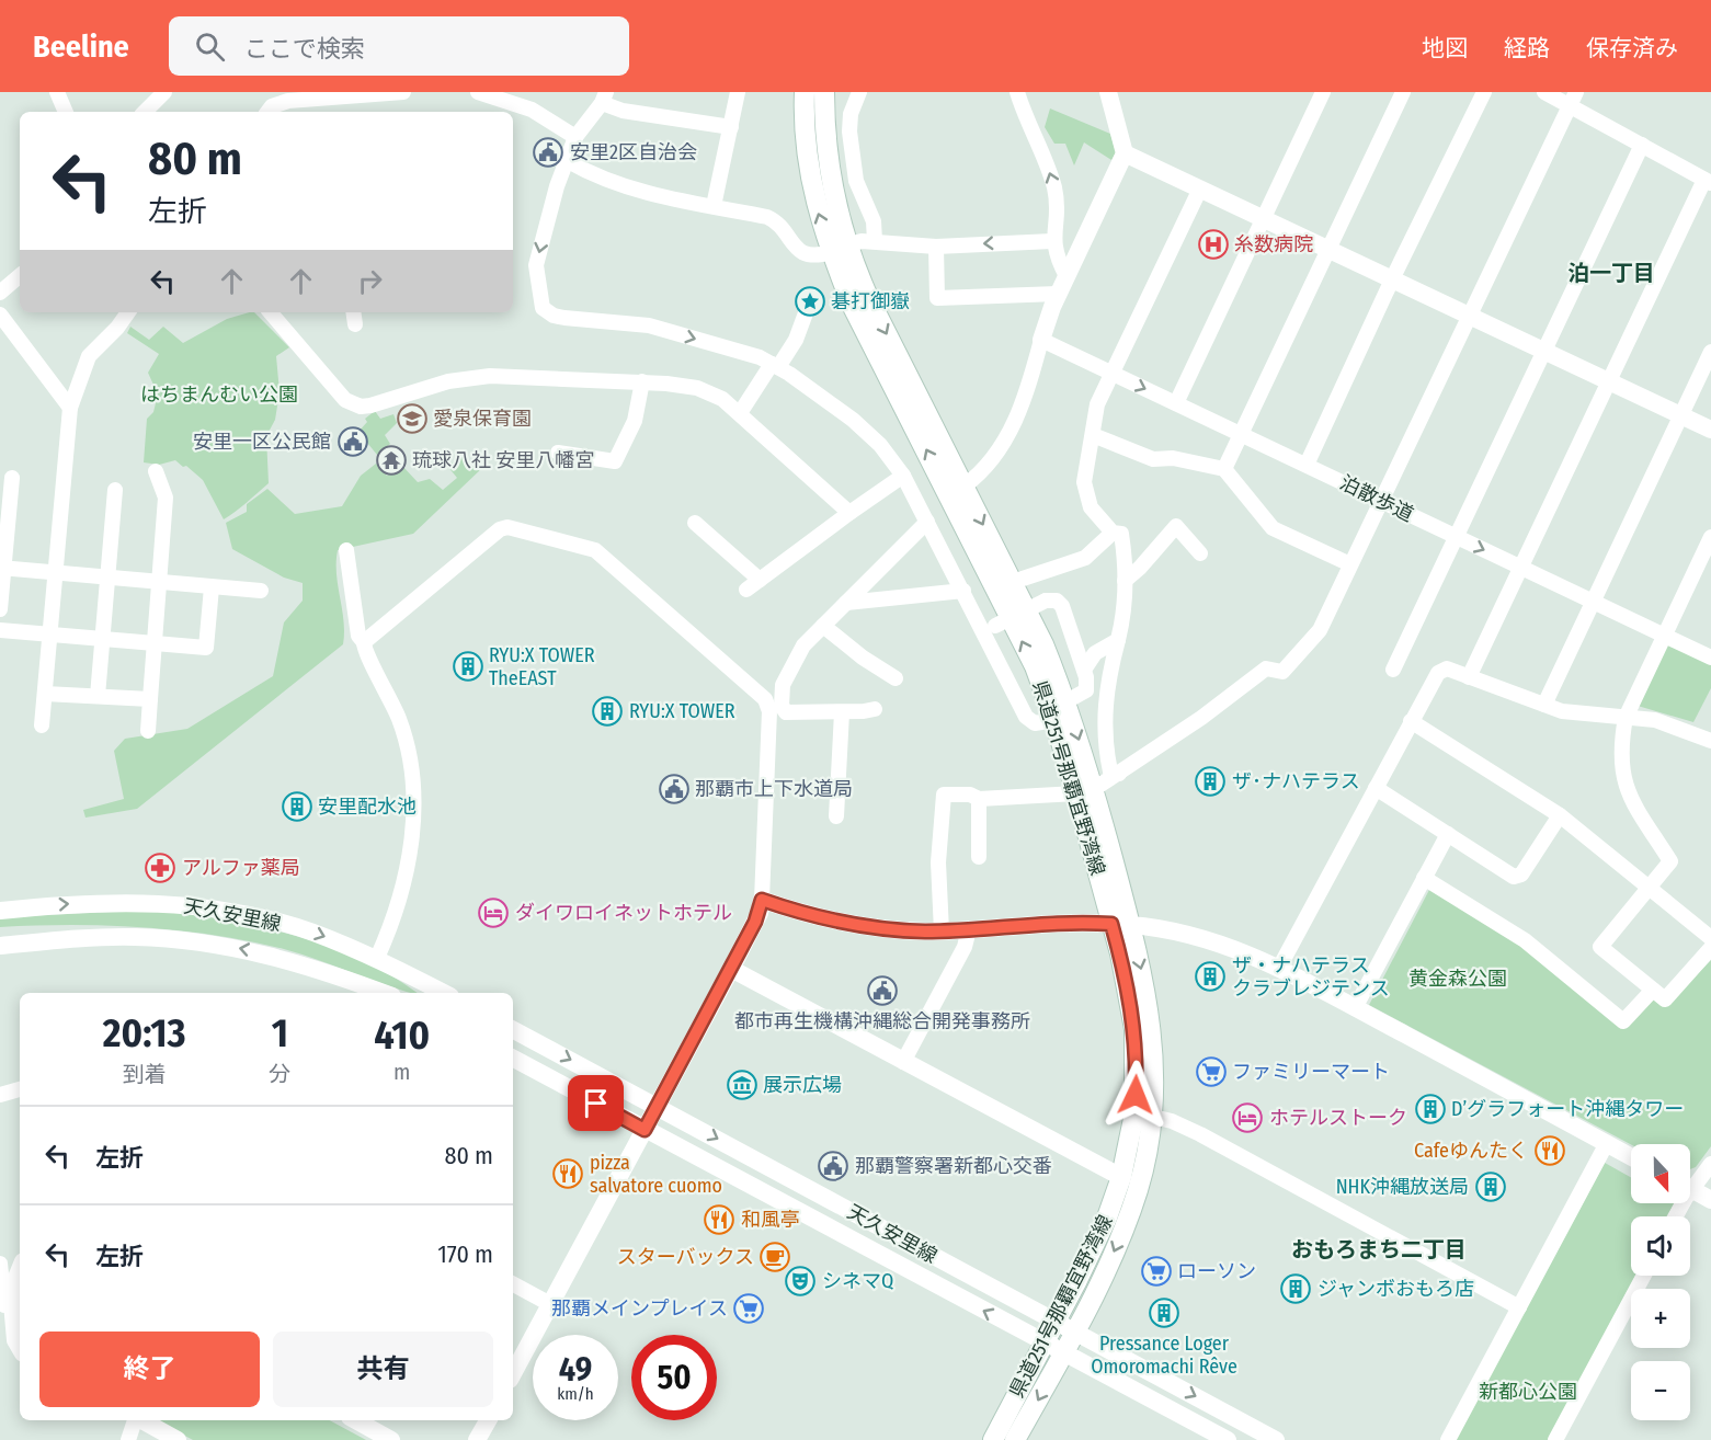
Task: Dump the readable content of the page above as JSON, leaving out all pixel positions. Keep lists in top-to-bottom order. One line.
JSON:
{"streets":{"main road":["県道251号那覇宜野湾線"],"street":["泊散歩道","天久安里線"]},"crossings":[["県道251号那覇宜野湾線","天久安里線"]],"districts":["泊一丁目","おもろまち二丁目"],"parks":["はちまんむい公園","黄金森公園","新都心公園"],"places":{"public building":["安里2区自治会","安里一区公民館","那覇市上下水道局","都市再生機構沖縄総合開発事務所","那覇警察署新都心交番"],"hospital":["糸数病院"],"place":["碁打御嶽"],"school or university":["愛泉保育園"],"temple":["琉球八社 安里八幡宮"],"building":["RYU:X TOWER TheEAST","RYU:X TOWER","ザ･ナハテラス","安里配水池","ザ・ナハテラス クラブレジテンス","D’グラフォート沖縄タワー","NHK沖縄放送局","ジャンボおもろ店","Pressance Loger Omoromachi Rêve"],"pharmacy":["アルファ薬局"],"hotel":["ダイワロイネットホテル","ホテルストーク"],"supermarket":["ファミリーマート","ローソン","那覇メインプレイス"],"museum":["展示広場"],"restaurant":["Cafeゆんたく","pizza salvatore cuomo","和風亭"],"cafe":["スターバックス"],"theatre":["シネマQ"]},"north":"bottom","page":{"header":"Beeline","search":"ここで検索","nav":["地図","経路","保存済み"],"turn":["80 m","左折"],"eta":["20:13","到着","1","分","410","m"],"list":[{"name":"左折","value":"80 m"},{"name":"左折","value":"170 m"}],"map_buttons":["+","−"],"buttons":["終了","共有"],"speed":"49 km/h","limit":"50"}}
